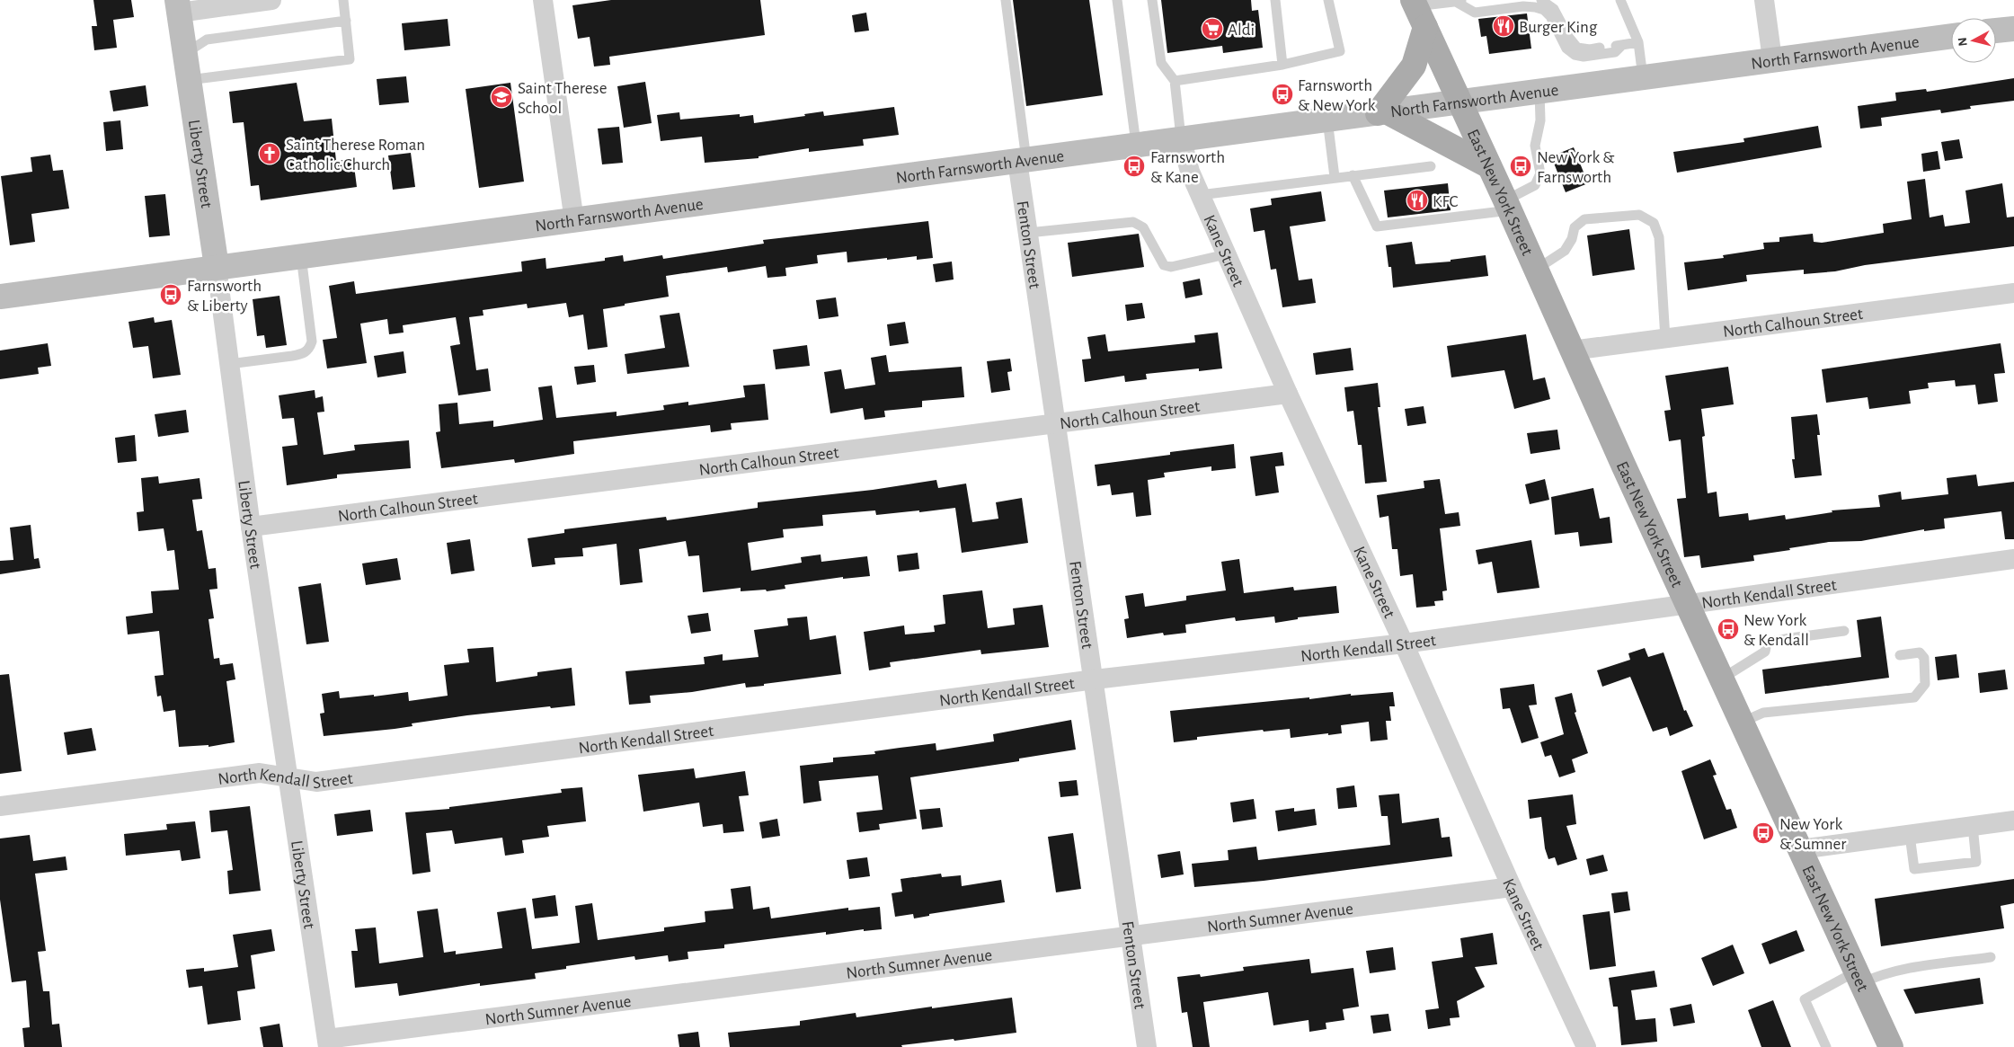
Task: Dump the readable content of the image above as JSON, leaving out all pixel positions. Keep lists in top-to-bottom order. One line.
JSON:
{"streets":{"main road":["North Farnsworth Avenue","Liberty Street","East New York Street"],"street":["Fenton Street","Kane Street","North Calhoun Street","North Kendall Street","North Sumner Avenue"]},"crossings":[["North Farnsworth Avenue","Liberty Street"],["North Farnsworth Avenue","East New York Street"],["North Farnsworth Avenue","Fenton Street"],["North Farnsworth Avenue","Kane Street"],["Liberty Street","North Calhoun Street"],["Liberty Street","North Kendall Street"],["Liberty Street","North Sumner Avenue"],["East New York Street","North Calhoun Street"],["East New York Street","North Kendall Street"],["Fenton Street","North Calhoun Street"],["Fenton Street","North Kendall Street"],["Fenton Street","North Sumner Avenue"],["Kane Street","North Calhoun Street"],["Kane Street","North Kendall Street"],["Kane Street","North Sumner Avenue"]],"places":{"restaurant":["Burger King","KFC"],"supermarket":["Aldi"],"bus stop":["Farnsworth & New York","Farnsworth & Kane","New York & Farnsworth","Farnsworth & Liberty","New York & Kendall","New York & Sumner"],"school or university":["Saint Therese School"],"church":["Saint Therese Roman Catholic Church"]},"north":"left"}
